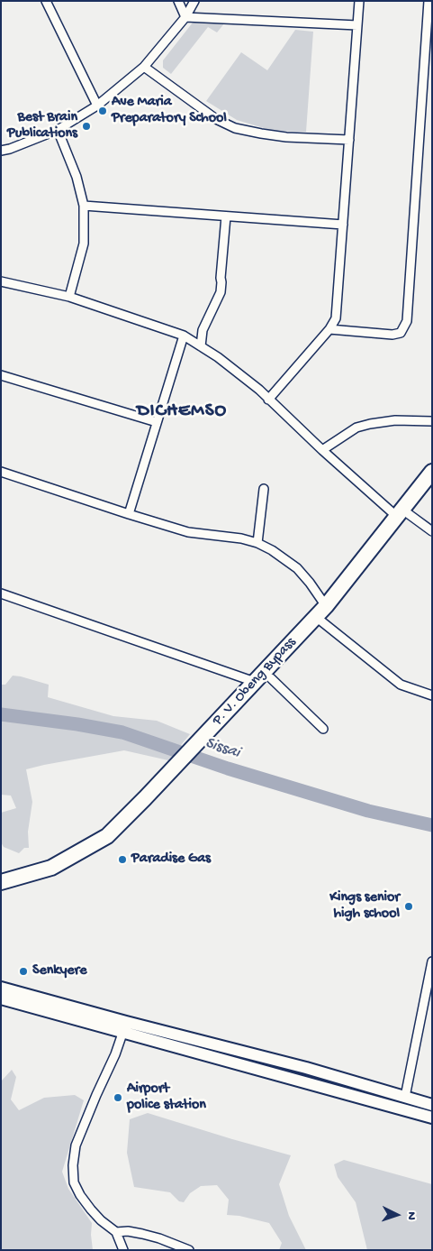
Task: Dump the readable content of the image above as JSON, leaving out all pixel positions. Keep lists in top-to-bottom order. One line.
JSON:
{"streets":{"highway":["P. V. Obeng Bypass"]},"districts":["DICHEMSO"],"water":["Sissai"],"places":["Ave Maria Preparatory School","Best Brain Publications","Paradise Gas","Kings senior high school","Senkyere","Airport police station"],"north":"right"}
